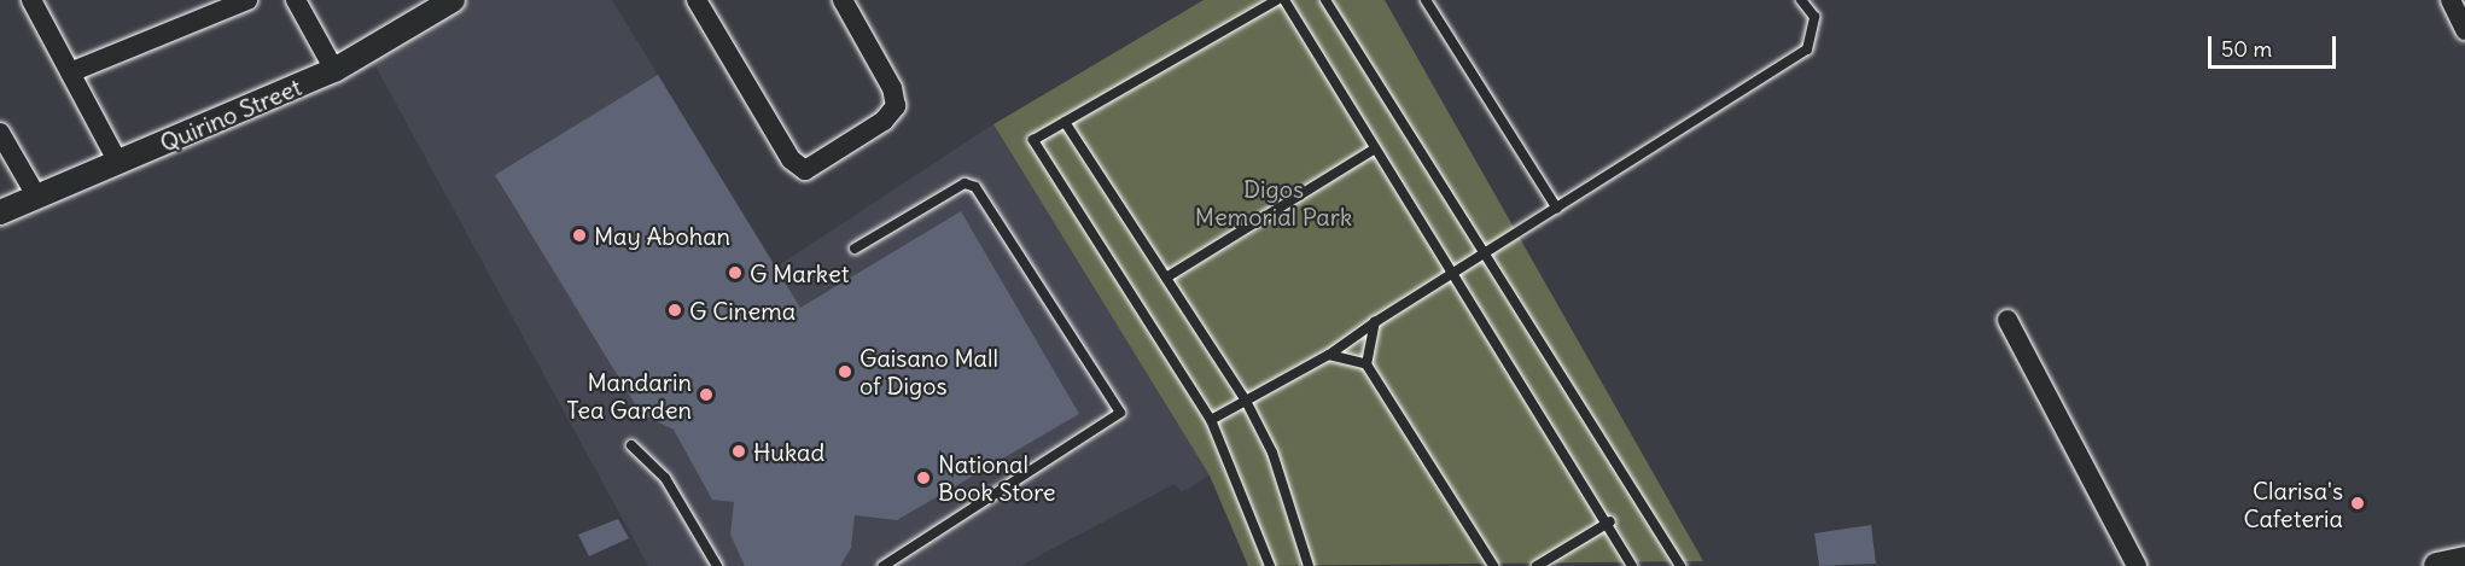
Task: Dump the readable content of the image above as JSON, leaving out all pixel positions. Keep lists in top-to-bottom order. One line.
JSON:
{"streets":{"street":["Quirino Street"]},"parks":["Digos Memorial Park"],"places":["May Abohan","G Market","G Cinema","Gaisano Mall of Digos","Mandarin Tea Garden","Hukad","National Book Store","Clarisa's Cafeteria"],"scale_bar":"50 m"}
